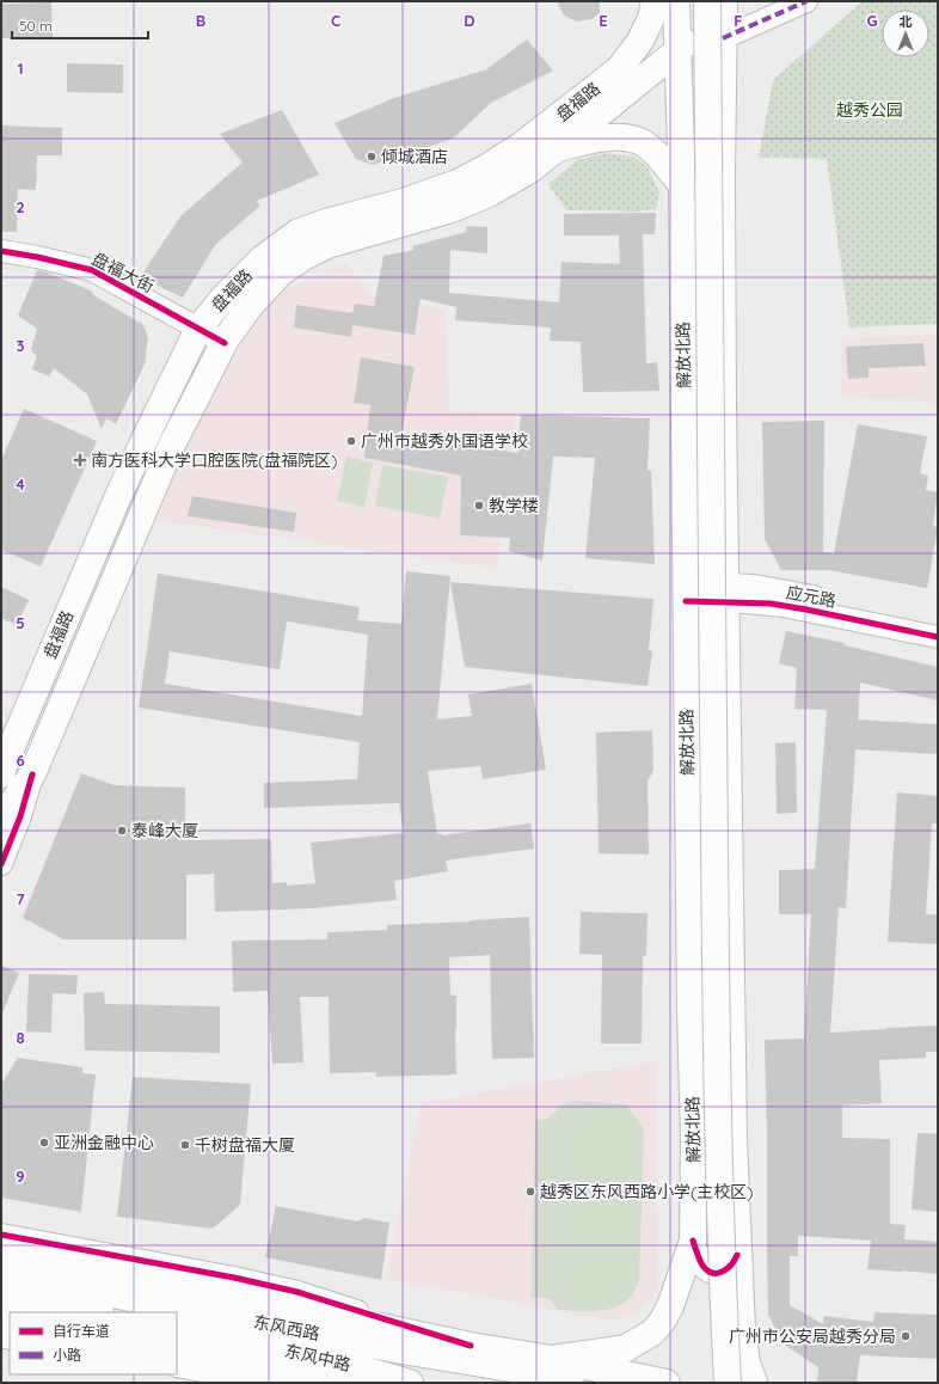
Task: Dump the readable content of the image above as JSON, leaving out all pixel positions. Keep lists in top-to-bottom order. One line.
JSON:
{"streets":{"main road":["盘福路","解放北路","应元路","东风西路","东风中路"],"street":["盘福大街"]},"crossings":[["盘福路","盘福大街"],["解放北路","应元路"],["解放北路","东风西路"]],"parks":["越秀公园"],"places":{"other":["倾城酒店","广州市越秀外国语学校","教学楼","泰峰大厦","亚洲金融中心","千树盘福大厦","越秀区东风西路小学(主校区)","广州市公安局越秀分局"],"health":["南方医科大学口腔医院(盘福院区)"]},"legend":["自行车道","小路"],"scale_bar":"50 m","north":"top","grid":{"columns":["B","C","D","E","F","G"],"rows":["1","2","3","4","5","6","7","8","9"]}}
